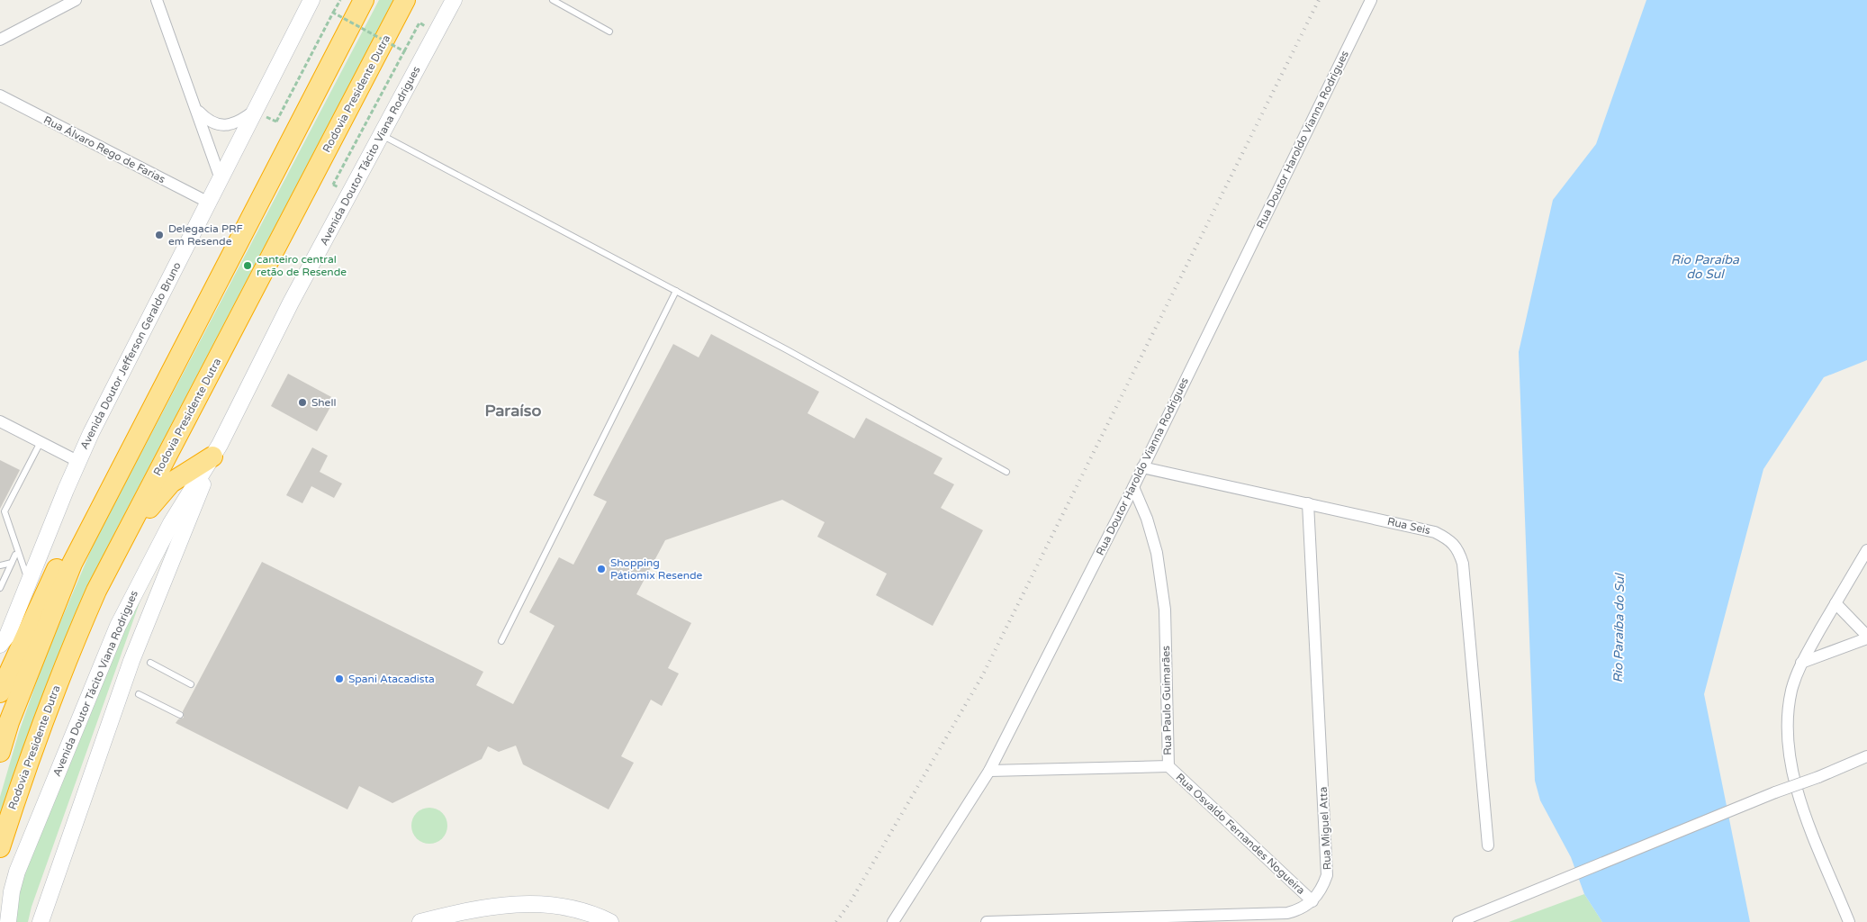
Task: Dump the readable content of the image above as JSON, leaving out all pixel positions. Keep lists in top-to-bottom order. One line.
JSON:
{"streets":{"highway":["Rodovia Presidente Dutra"],"main road":["Avenida Doutor Tácito Viana Rodrigues","Avenida Doutor Jefferson Geraldo Bruno"],"street":["Rua Doutor Haroldo Vianna Rodrigues","Rua Álvaro Rego de Farias","Rua Seis","Rua Paulo Guimarães","Rua Miguel Atta","Rua Osvaldo Fernandes Nogueira"]},"crossings":[["Rua Doutor Haroldo Vianna Rodrigues","Rua Seis"],["Rua Doutor Haroldo Vianna Rodrigues","Rua Paulo Guimarães"],["Rua Álvaro Rego de Farias","Avenida Doutor Jefferson Geraldo Bruno"],["Rua Seis","Rua Miguel Atta"],["Rua Paulo Guimarães","Rua Osvaldo Fernandes Nogueira"],["Rua Miguel Atta","Rua Osvaldo Fernandes Nogueira"]],"districts":["Paraíso"],"water":["Rio Paraíba do Sul"],"places":["Delegacia PRF em Resende","canteiro central retão de Resende","Shell","Shopping Pátiomix Resende","Spani Atacadista"]}
